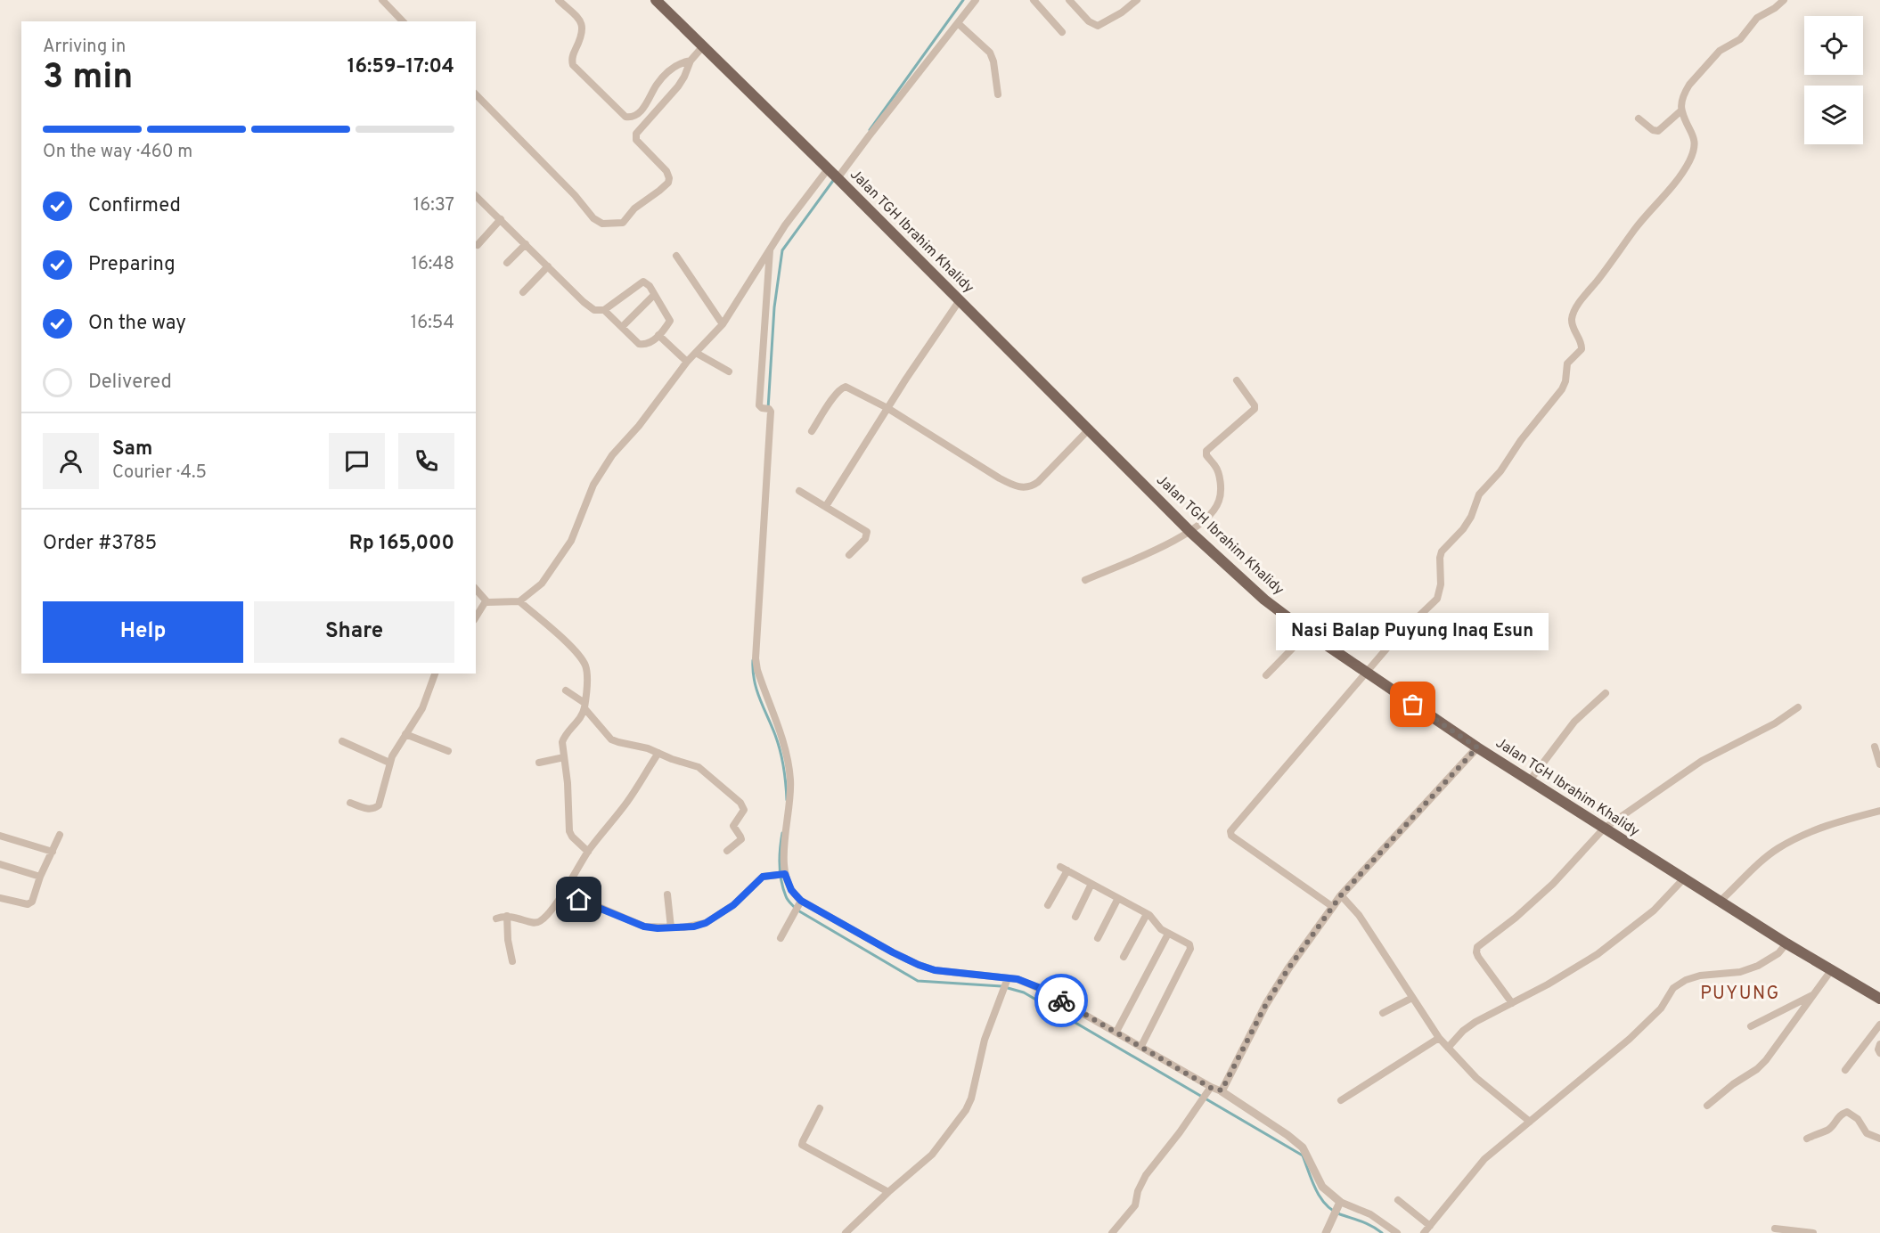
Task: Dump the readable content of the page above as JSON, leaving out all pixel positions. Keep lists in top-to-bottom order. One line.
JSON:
{"streets":{"main road":["Jalan TGH Ibrahim Khalidy"]},"districts":["PUYUNG"],"places":["Nasi Balap Puyung Inaq Esun"],"page":{"heading":["3 min","Arriving in","16:59–17:04"],"panel":["Sam","Courier · 4.5","Order #3785","Rp 165,000"],"bar":"On the way · 460 m","list":[["Confirmed","16:37"],["Preparing","16:48"],["On the way","16:54"],"Delivered"],"buttons":["Help","Share"],"bubble":"Nasi Balap Puyung Inaq Esun"}}
